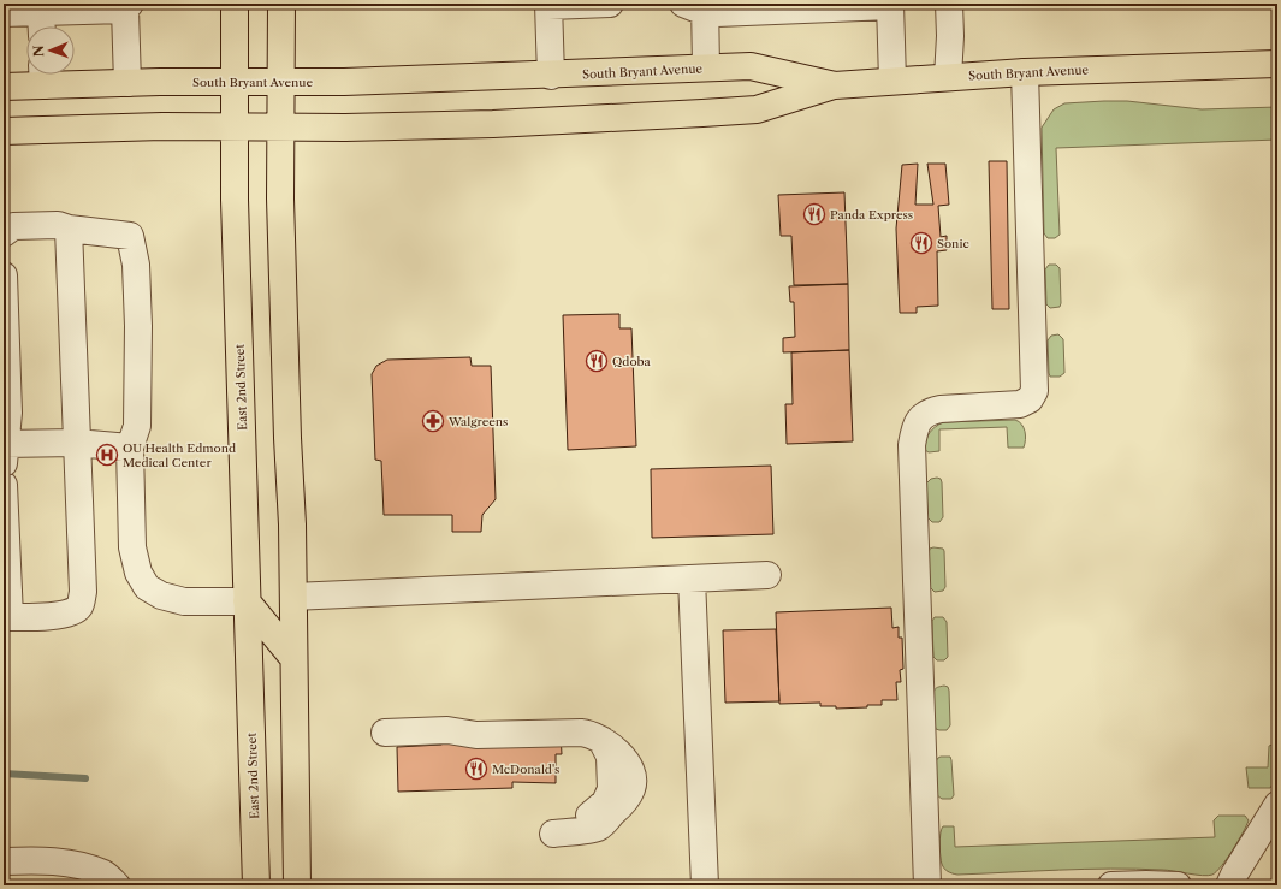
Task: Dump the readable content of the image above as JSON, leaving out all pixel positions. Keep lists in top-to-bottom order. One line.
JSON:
{"streets":{"main road":["South Bryant Avenue","East 2nd Street"]},"crossings":[["South Bryant Avenue","East 2nd Street"]],"places":{"restaurant":["Panda Express","Sonic","Qdoba","McDonald's"],"pharmacy":["Walgreens"],"hospital":["OU Health Edmond Medical Center"]},"north":"left"}
